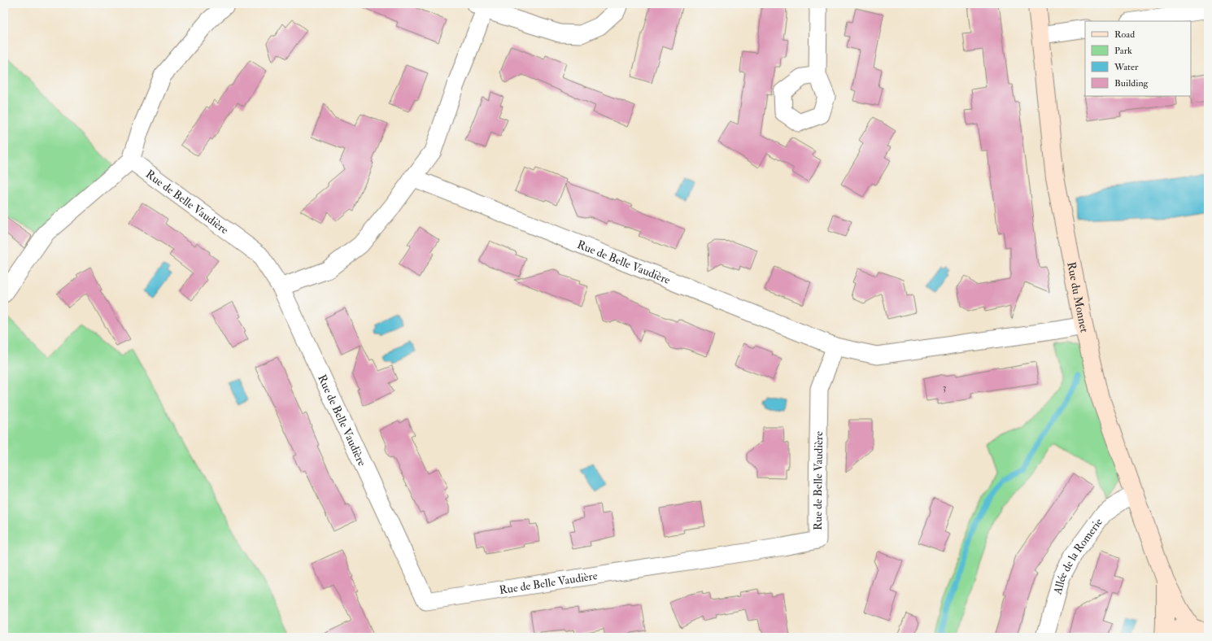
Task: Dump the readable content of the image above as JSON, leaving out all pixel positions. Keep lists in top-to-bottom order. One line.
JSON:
{"streets":{"street":["Rue de Belle Vaudière","Rue du Monnet","Allée de la Romerie"]},"crossings":[["Rue de Belle Vaudière","Rue du Monnet"],["Rue du Monnet","Allée de la Romerie"]],"house_numbers":["3"],"legend":["Road","Park","Water","Building"]}
